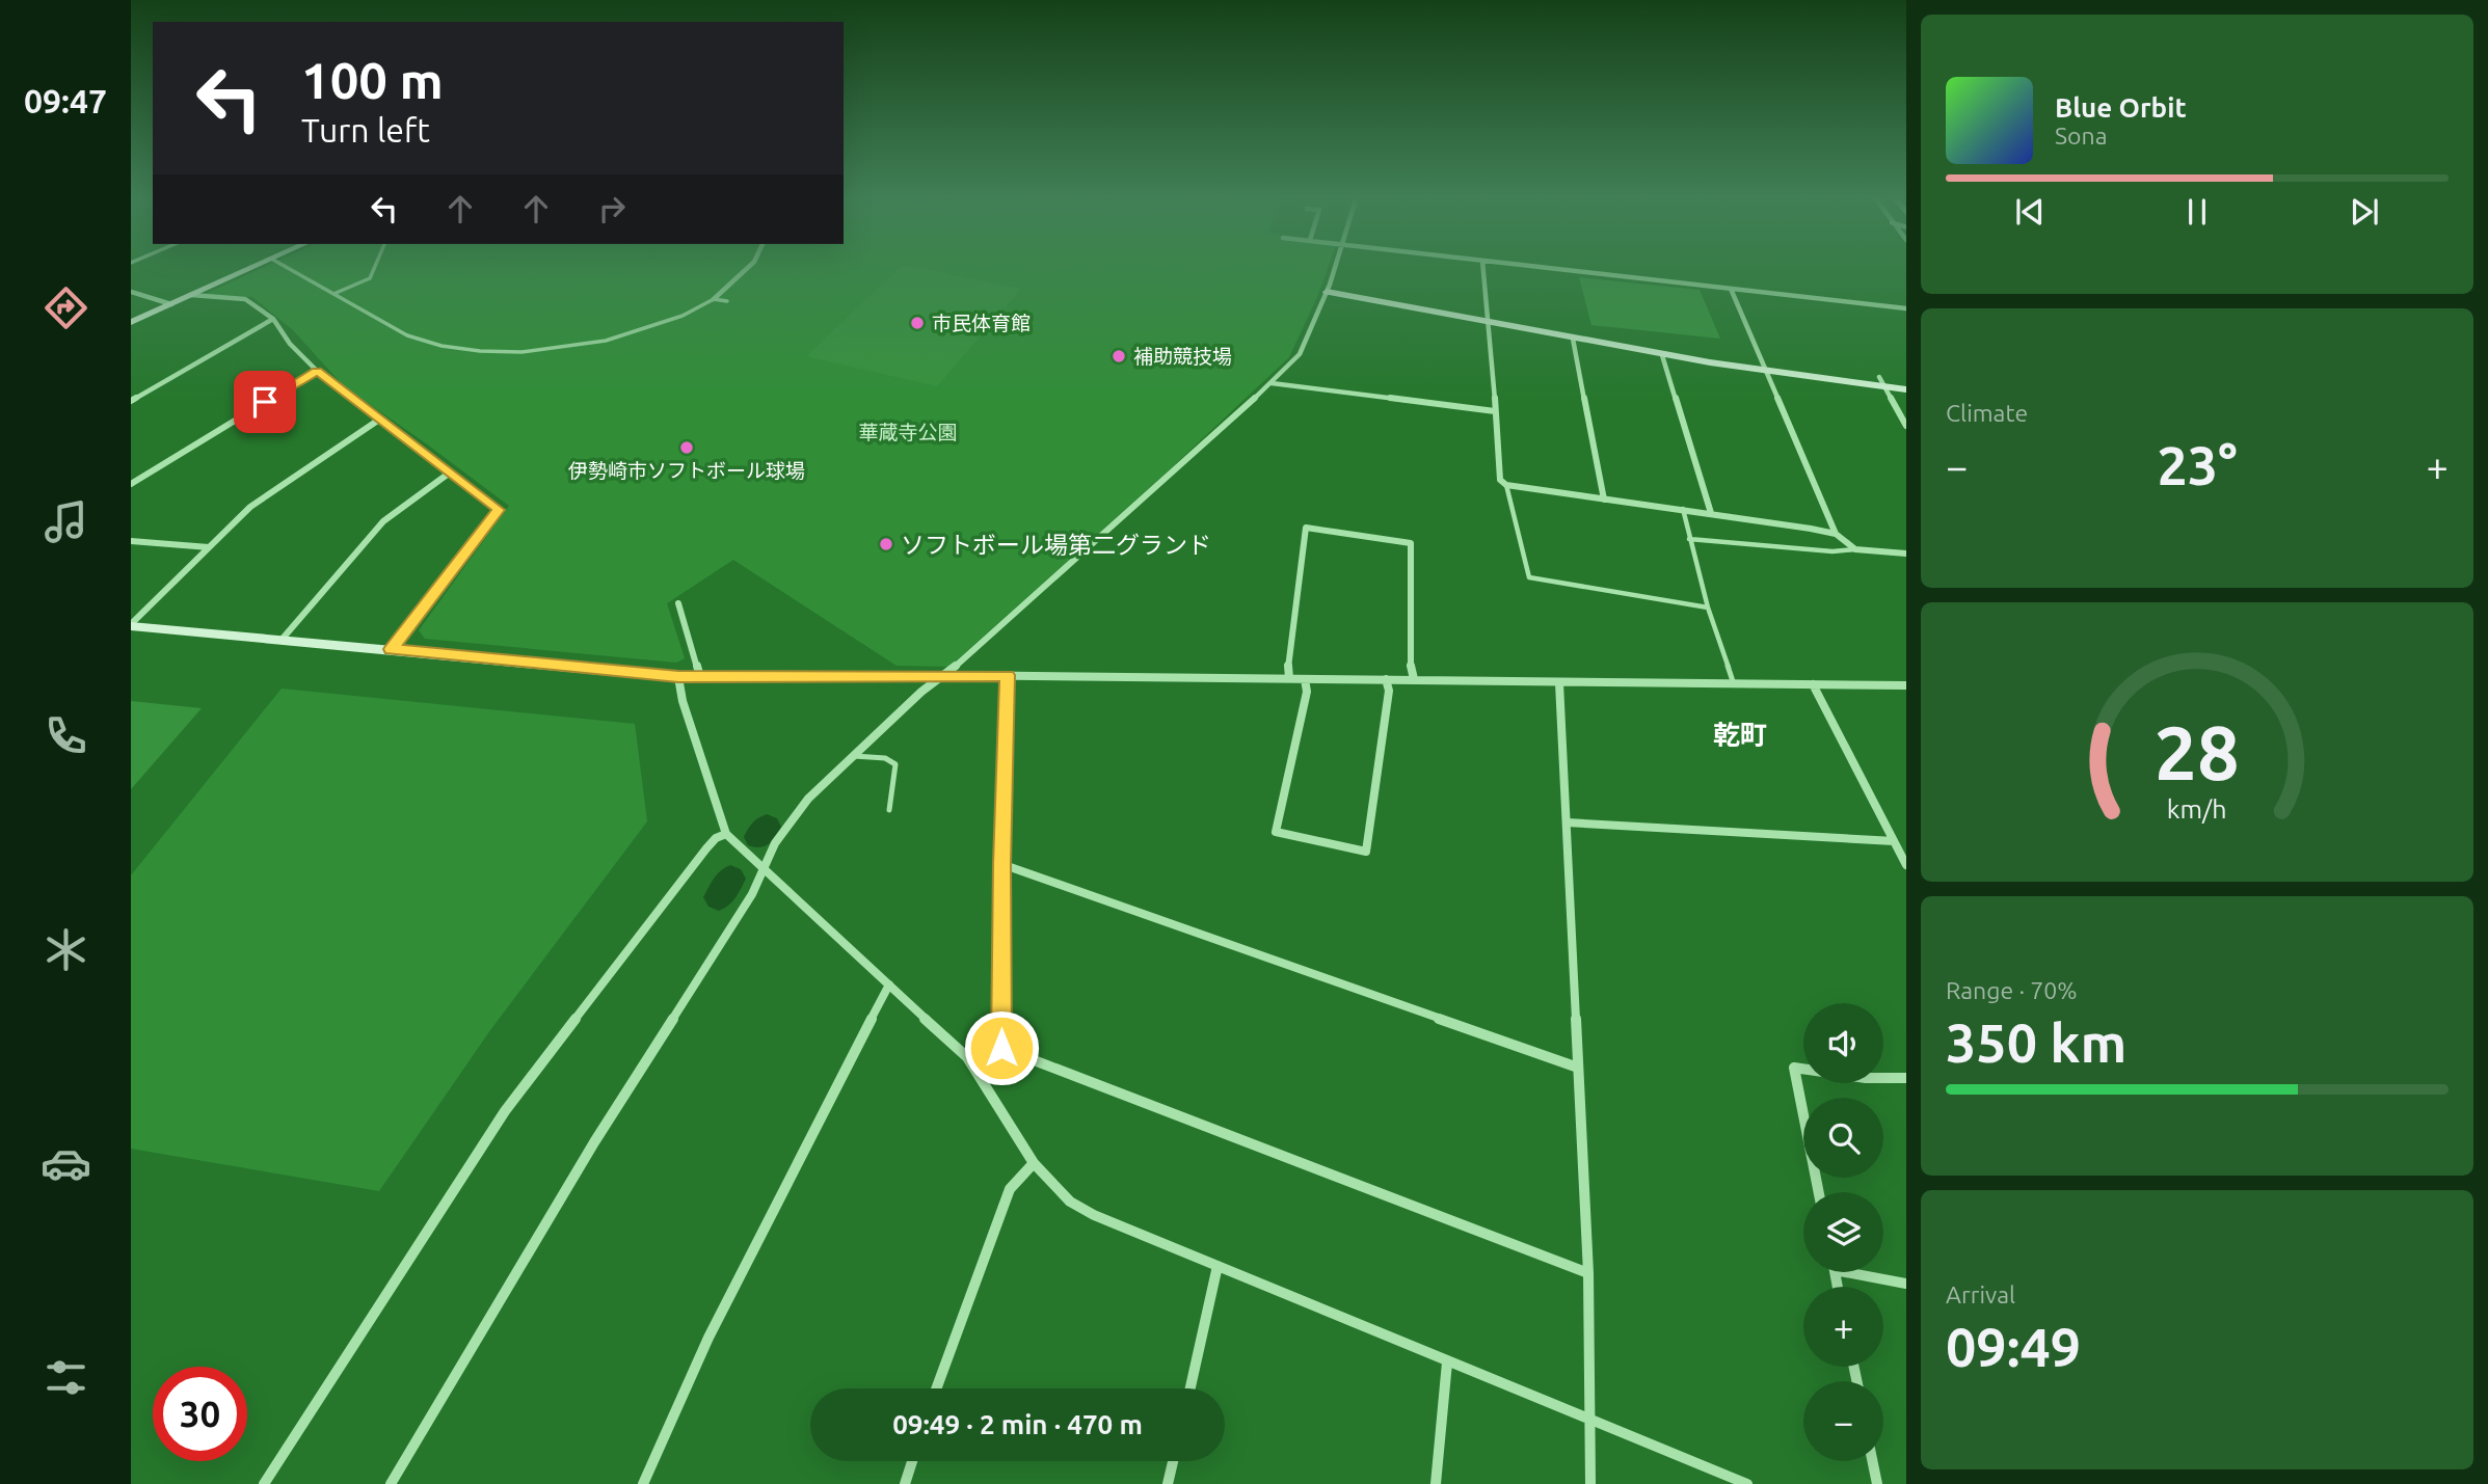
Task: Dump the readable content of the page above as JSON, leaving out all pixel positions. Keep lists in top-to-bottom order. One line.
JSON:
{"districts":["乾町"],"parks":["華蔵寺公園"],"places":["市民体育館","補助競技場","伊勢崎市ソフトボール球場","ソフトボール場第二グランド"],"page":{"tabs":"09:47","turn":["100 m","Turn left"],"song":["Blue Orbit","Sona"],"tile":["Climate",["Range · 70%","350 km"],["Arrival","09:49"]],"heat":["−","23°","+"],"map_buttons":["+","−"],"limit":"30","trip":"09:49 · 2 min · 470 m","gauge":["28","km/h"]}}
